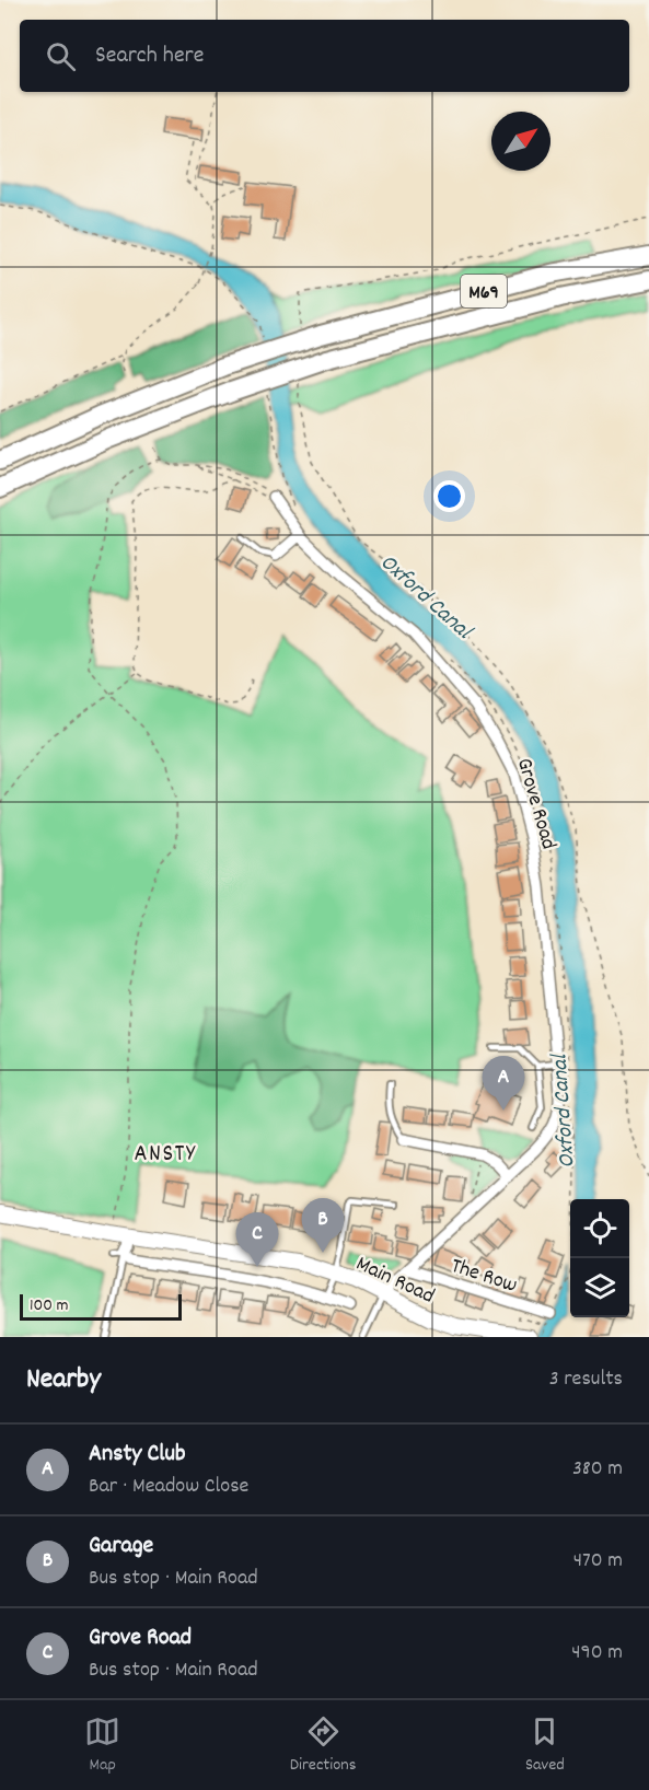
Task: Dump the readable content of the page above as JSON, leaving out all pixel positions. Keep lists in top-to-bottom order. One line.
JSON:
{"streets":{"highway":["M69"],"main road":["Main Road"],"street":["Grove Road","The Row"]},"crossings":[["Grove Road","The Row"],["Grove Road","Main Road"]],"districts":["ANSTY"],"water":["Oxford Canal"],"scale_bar":"100 m","north":"top right","page":{"search":"Search here","pins":["A","B","C"],"scale":"100 m","heading":["Nearby","3 results"],"list":[{"mark":"A","name":"Ansty Club","note":"Bar · Meadow Close","value":"380 m"},{"mark":"B","name":"Garage","note":"Bus stop · Main Road","value":"470 m"},{"mark":"C","name":"Grove Road","note":"Bus stop · Main Road","value":"490 m"}],"nav":["Map","Directions","Saved"]}}
